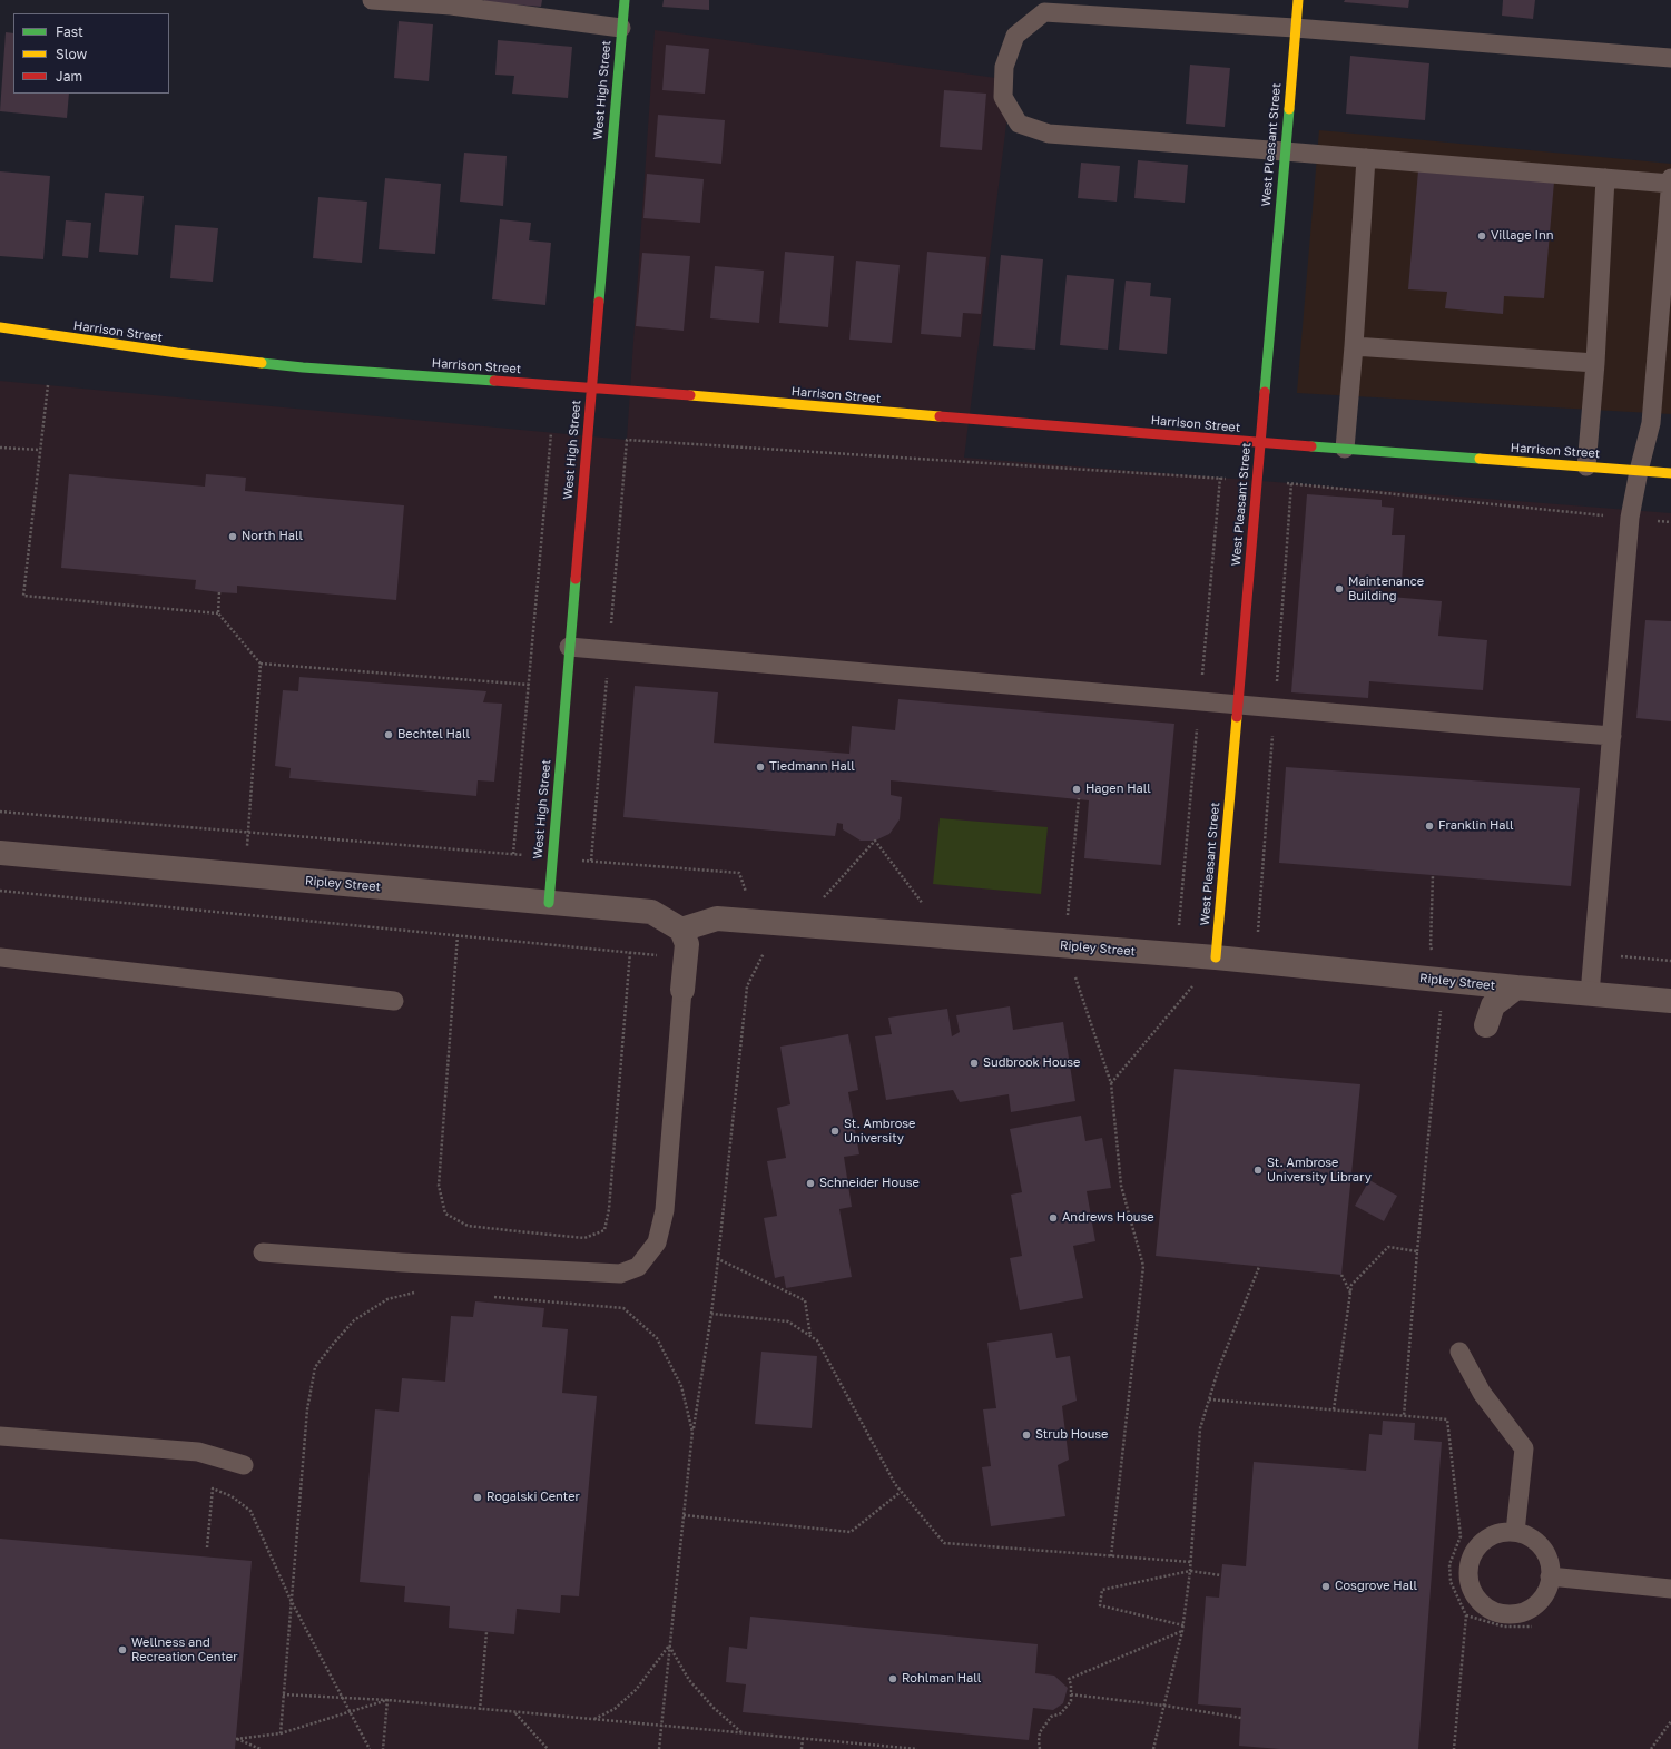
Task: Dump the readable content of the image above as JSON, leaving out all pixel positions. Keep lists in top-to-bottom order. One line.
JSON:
{"streets":{"main road":["West High Street","West Pleasant Street","Harrison Street"],"street":["Ripley Street"]},"crossings":[["West High Street","Harrison Street"],["West High Street","Ripley Street"],["West Pleasant Street","Harrison Street"],["West Pleasant Street","Ripley Street"]],"places":["Village Inn","North Hall","Maintenance Building","Bechtel Hall","Tiedmann Hall","Hagen Hall","Franklin Hall","Sudbrook House","St. Ambrose University","St. Ambrose University Library","Schneider House","Andrews House","Strub House","Rogalski Center","Cosgrove Hall","Wellness and Recreation Center","Rohlman Hall"],"legend":["Fast","Slow","Jam"]}
